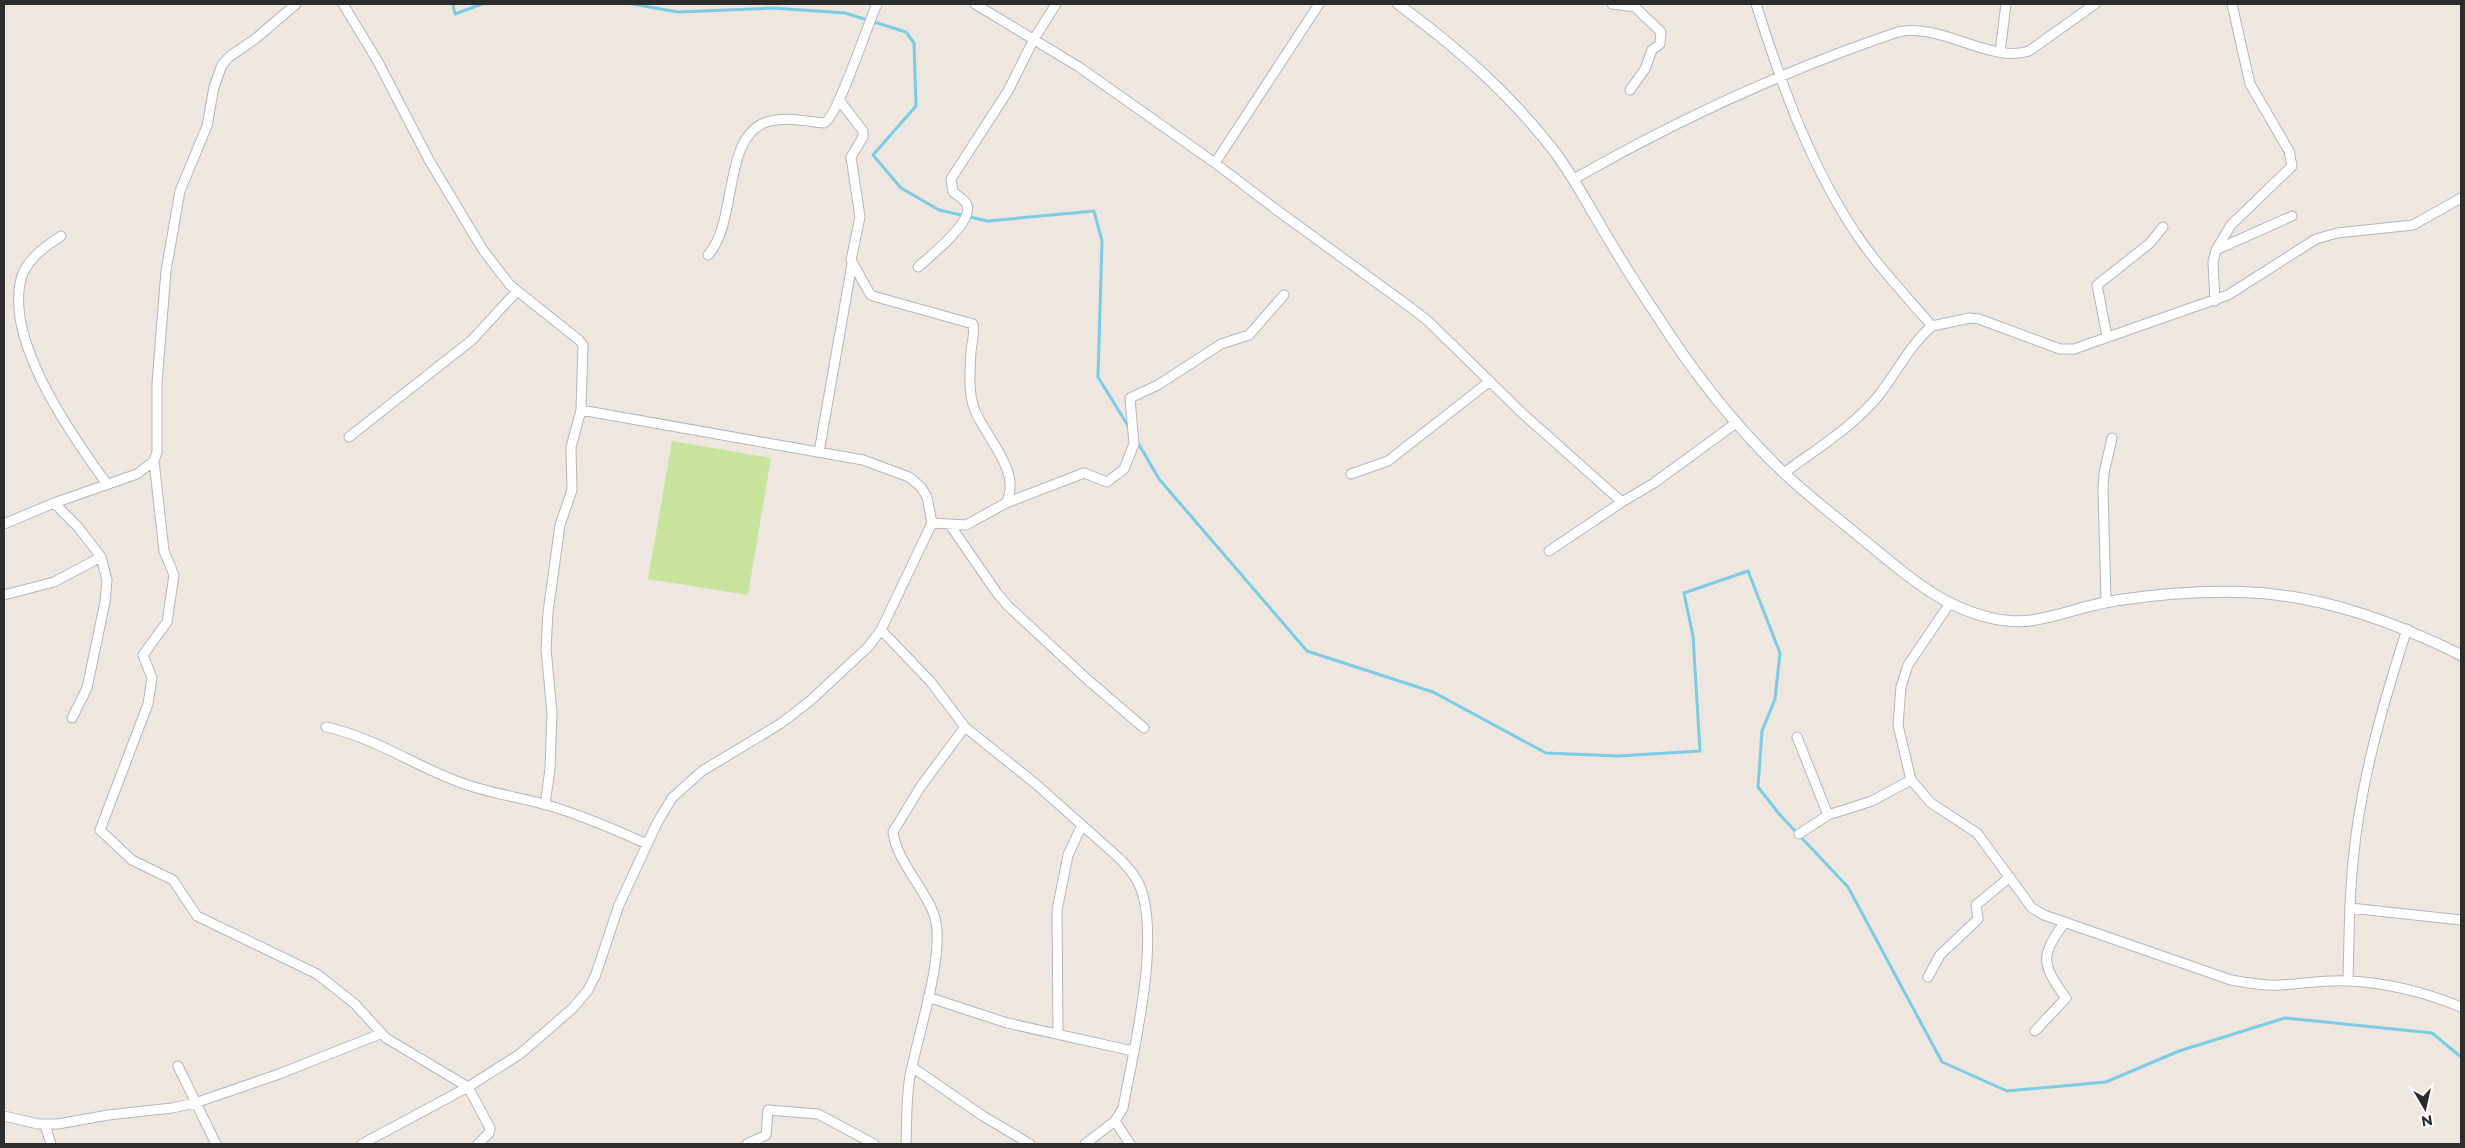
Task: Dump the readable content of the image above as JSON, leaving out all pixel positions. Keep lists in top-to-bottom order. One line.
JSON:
{"north":"bottom"}
